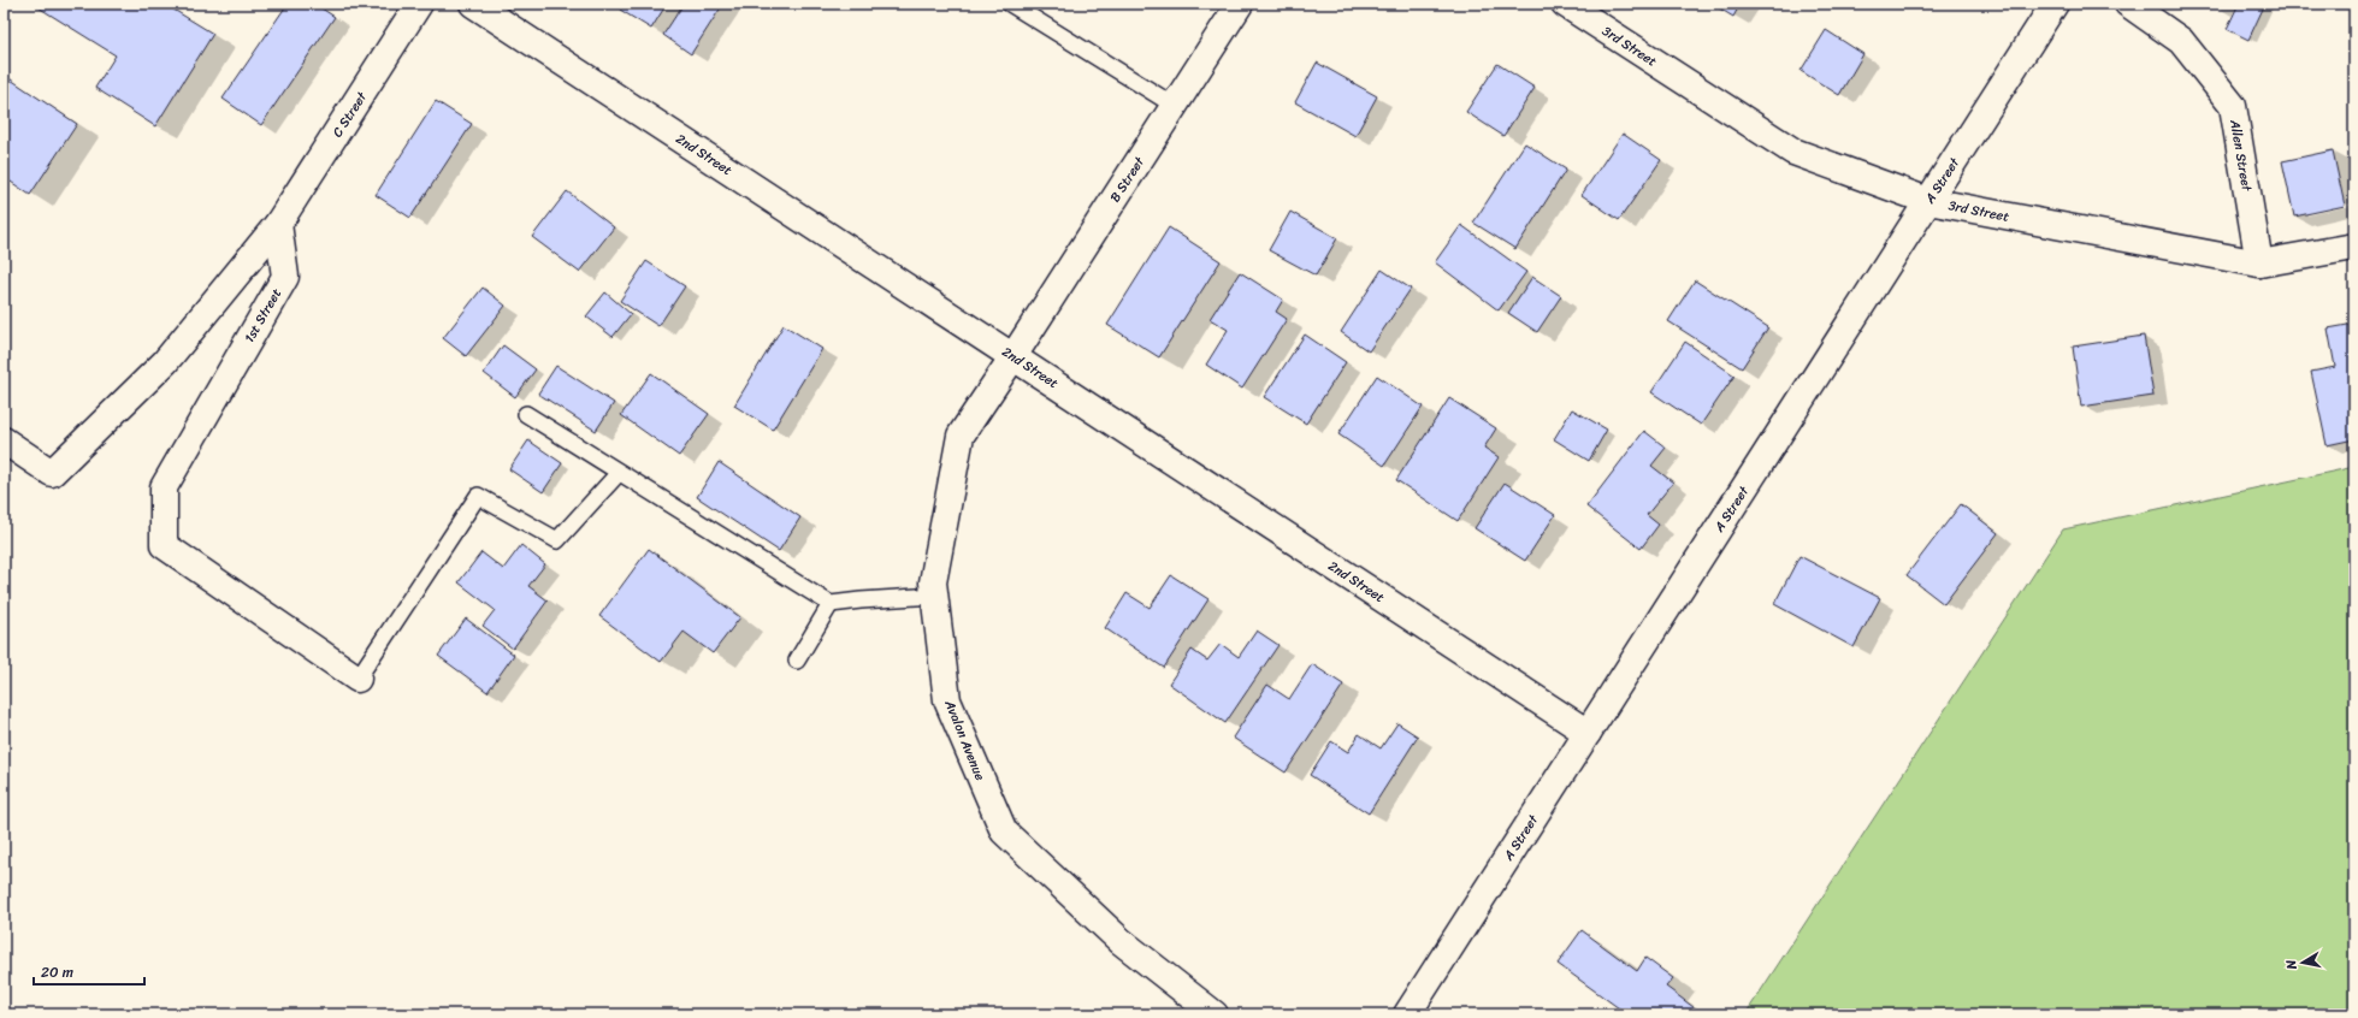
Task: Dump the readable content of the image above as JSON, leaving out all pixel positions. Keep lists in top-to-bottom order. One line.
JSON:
{"streets":{"street":["3rd Street","C Street","2nd Street","Allen Street","B Street","A Street","1st Street","Avalon Avenue"]},"crossings":[["3rd Street","Allen Street"],["3rd Street","A Street"],["C Street","1st Street"],["2nd Street","B Street"],["2nd Street","A Street"],["2nd Street","Avalon Avenue"],["B Street","Avalon Avenue"]],"scale_bar":"20 m","north":"left"}
